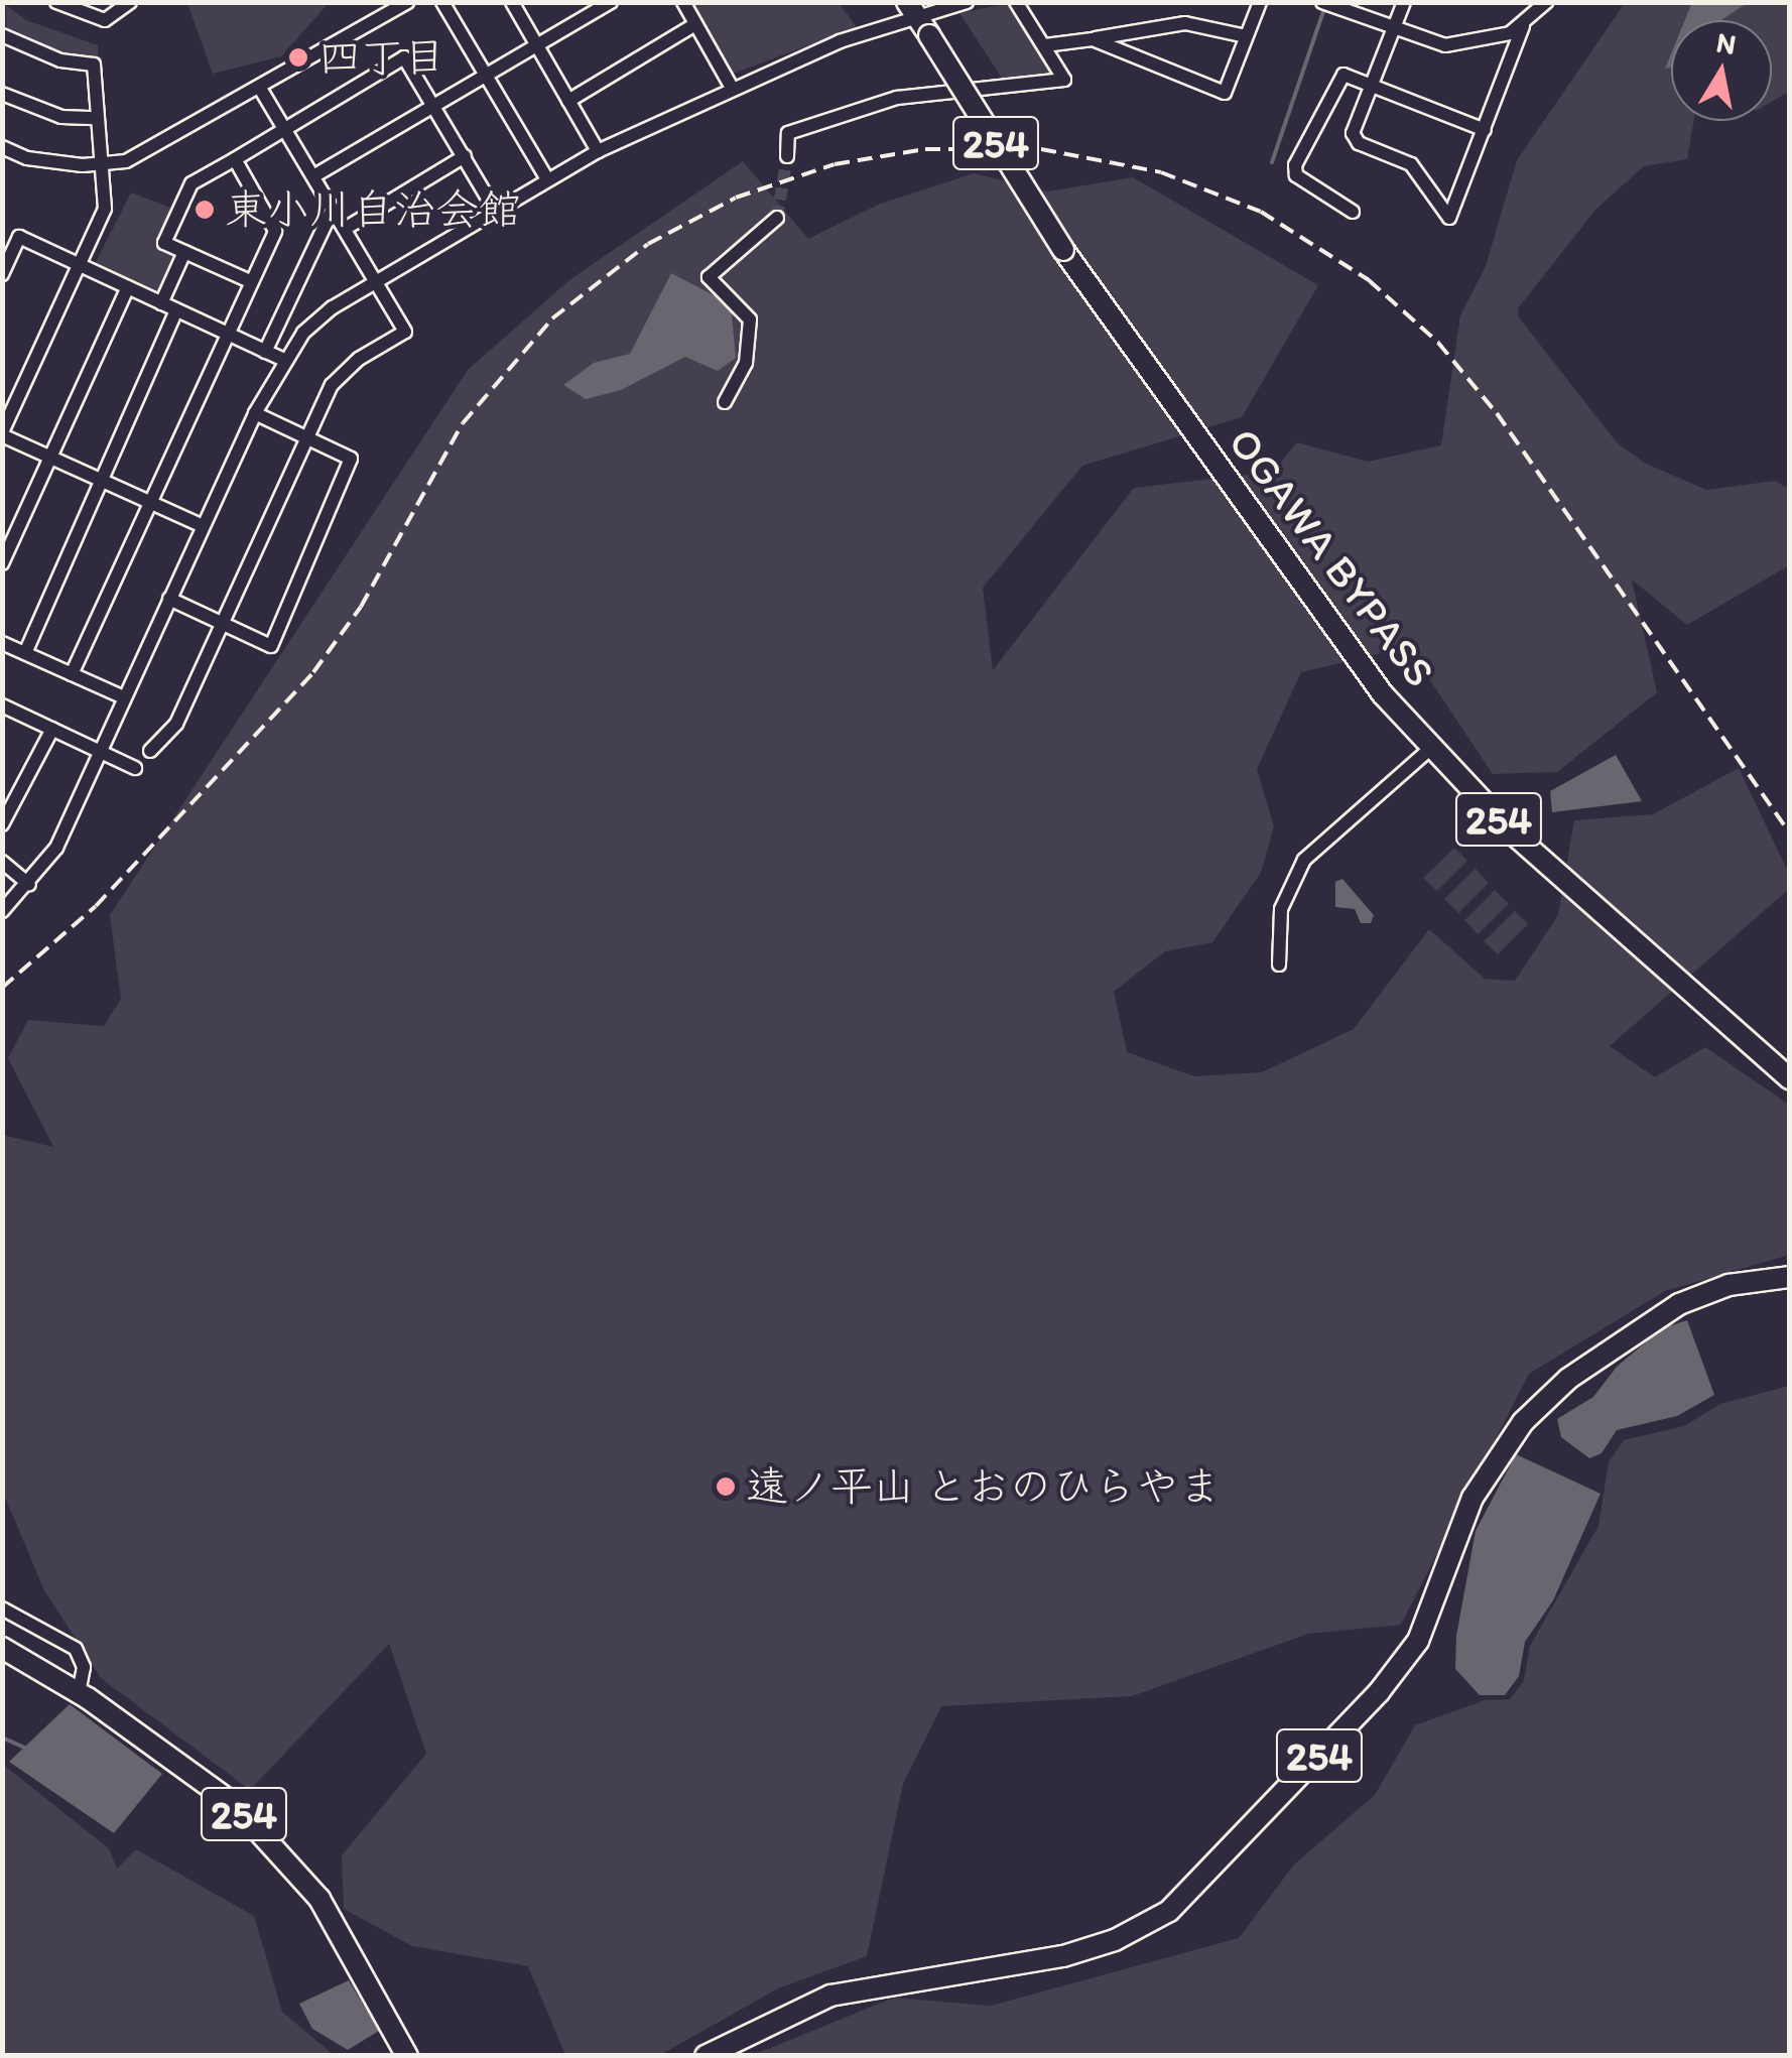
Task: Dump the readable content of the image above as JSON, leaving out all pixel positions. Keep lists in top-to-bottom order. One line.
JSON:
{"streets":{"highway":["254","OGAWA BYPASS"]},"places":["四丁目","東小川自治会館","遠ノ平山 とおのひらやま"],"north":"top"}
